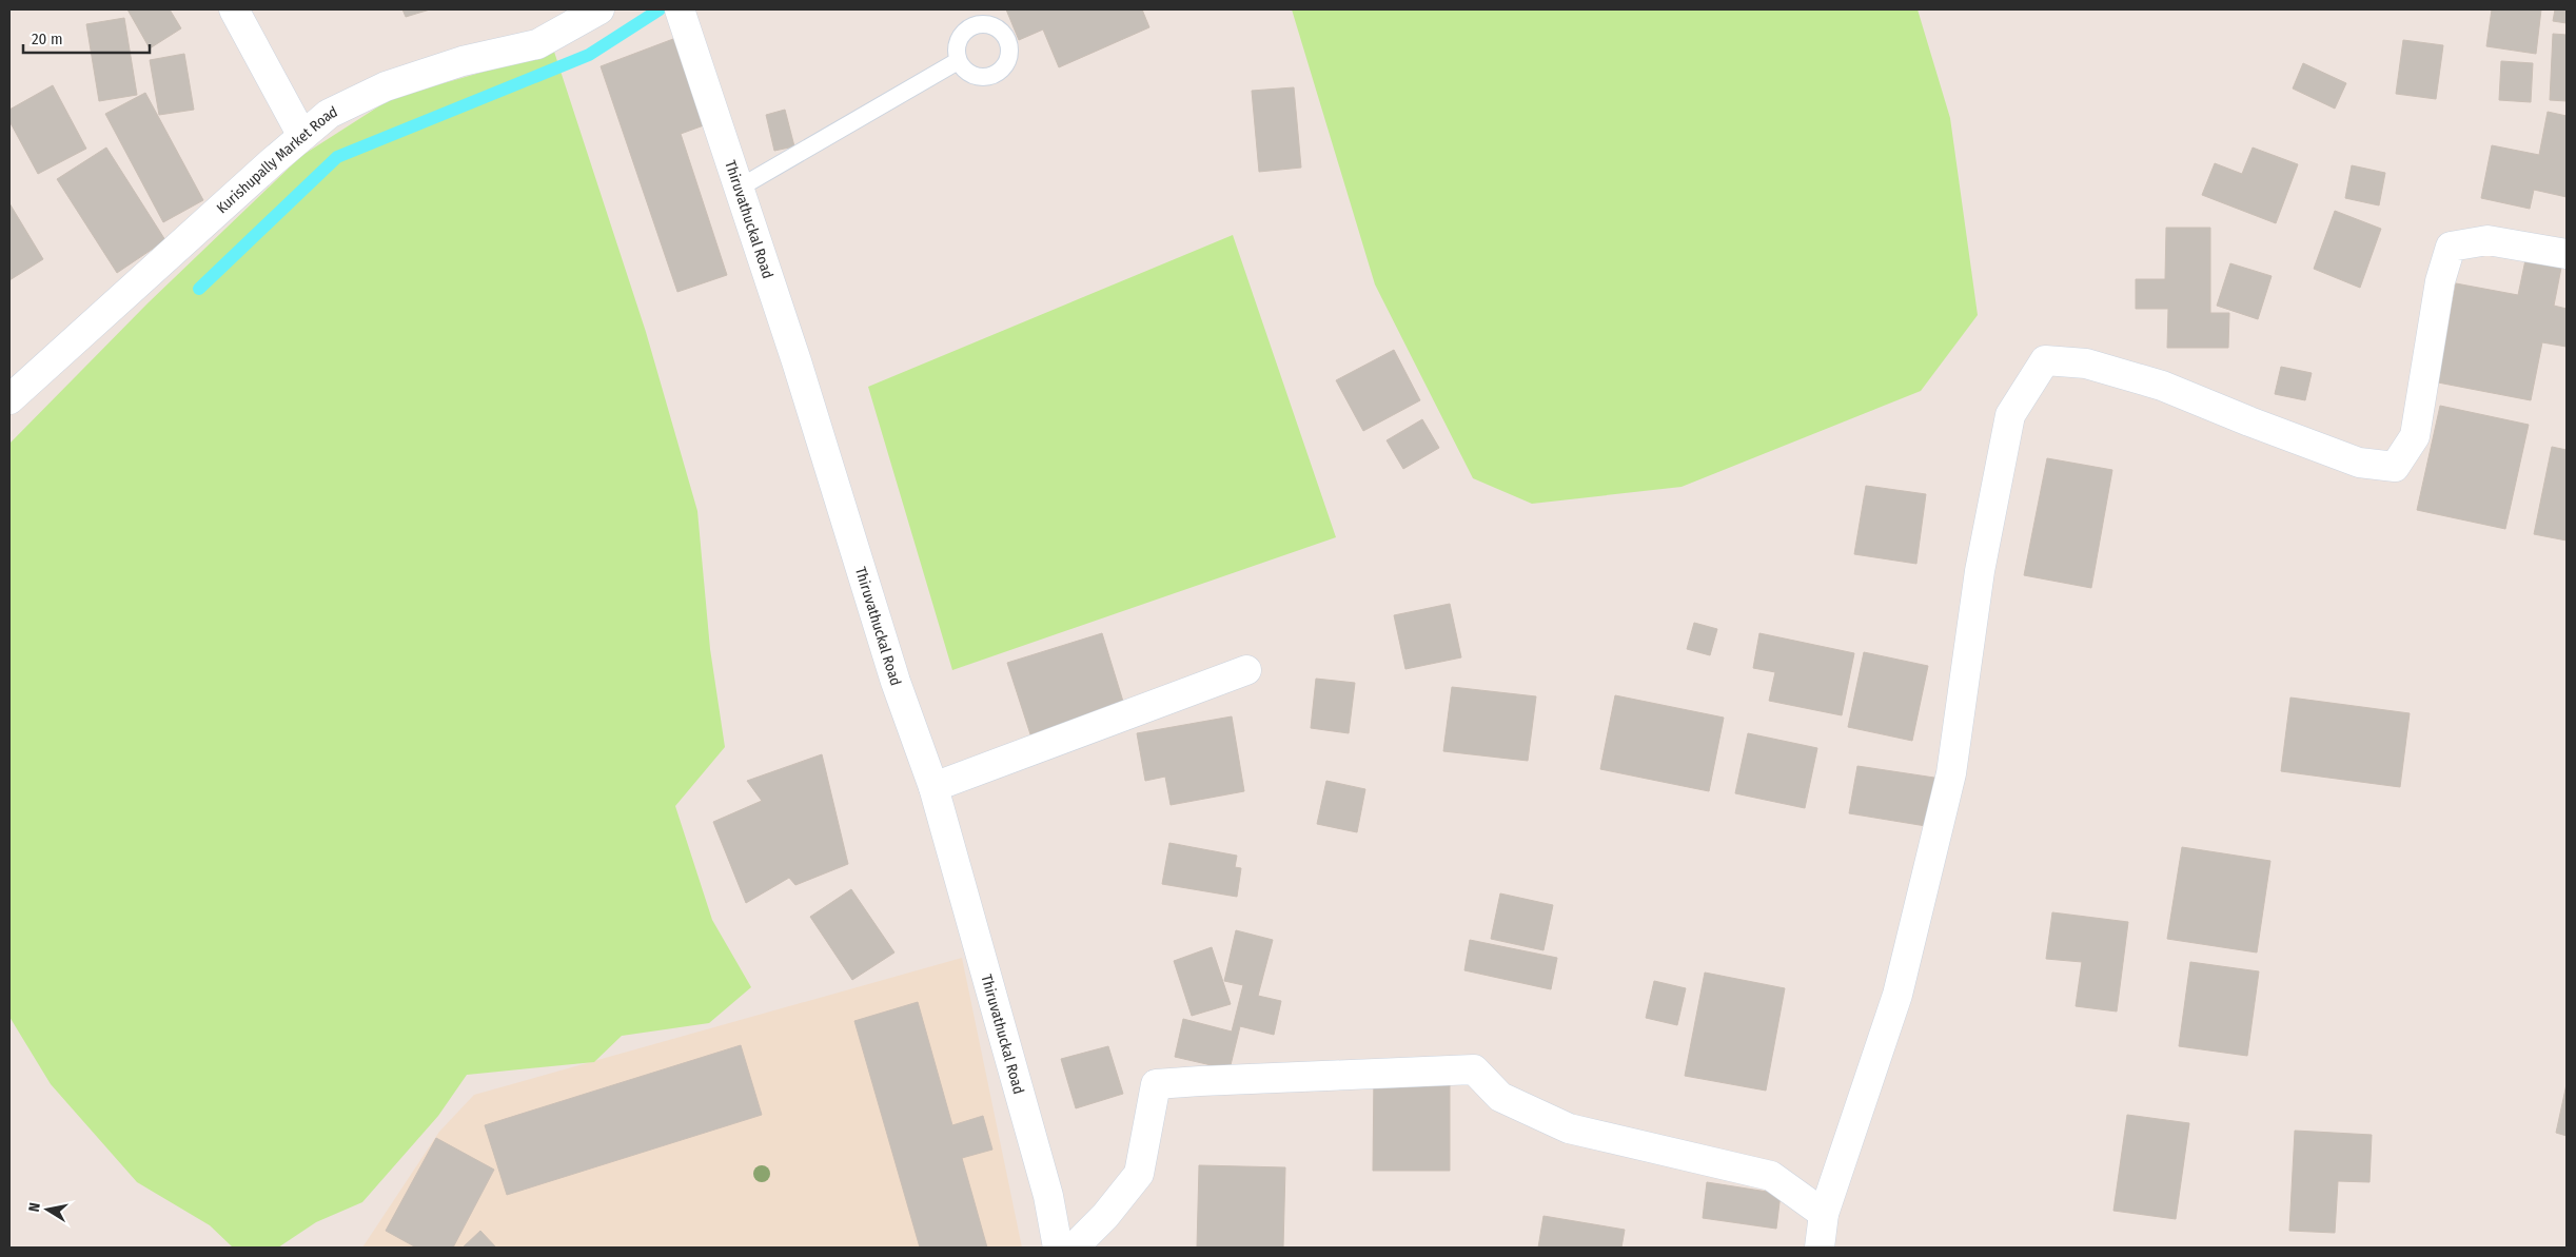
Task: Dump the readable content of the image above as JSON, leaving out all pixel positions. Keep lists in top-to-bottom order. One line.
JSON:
{"streets":{"street":["Kurishupally Market Road","Thiruvathuckal Road"]},"scale_bar":"20 m","north":"left"}
